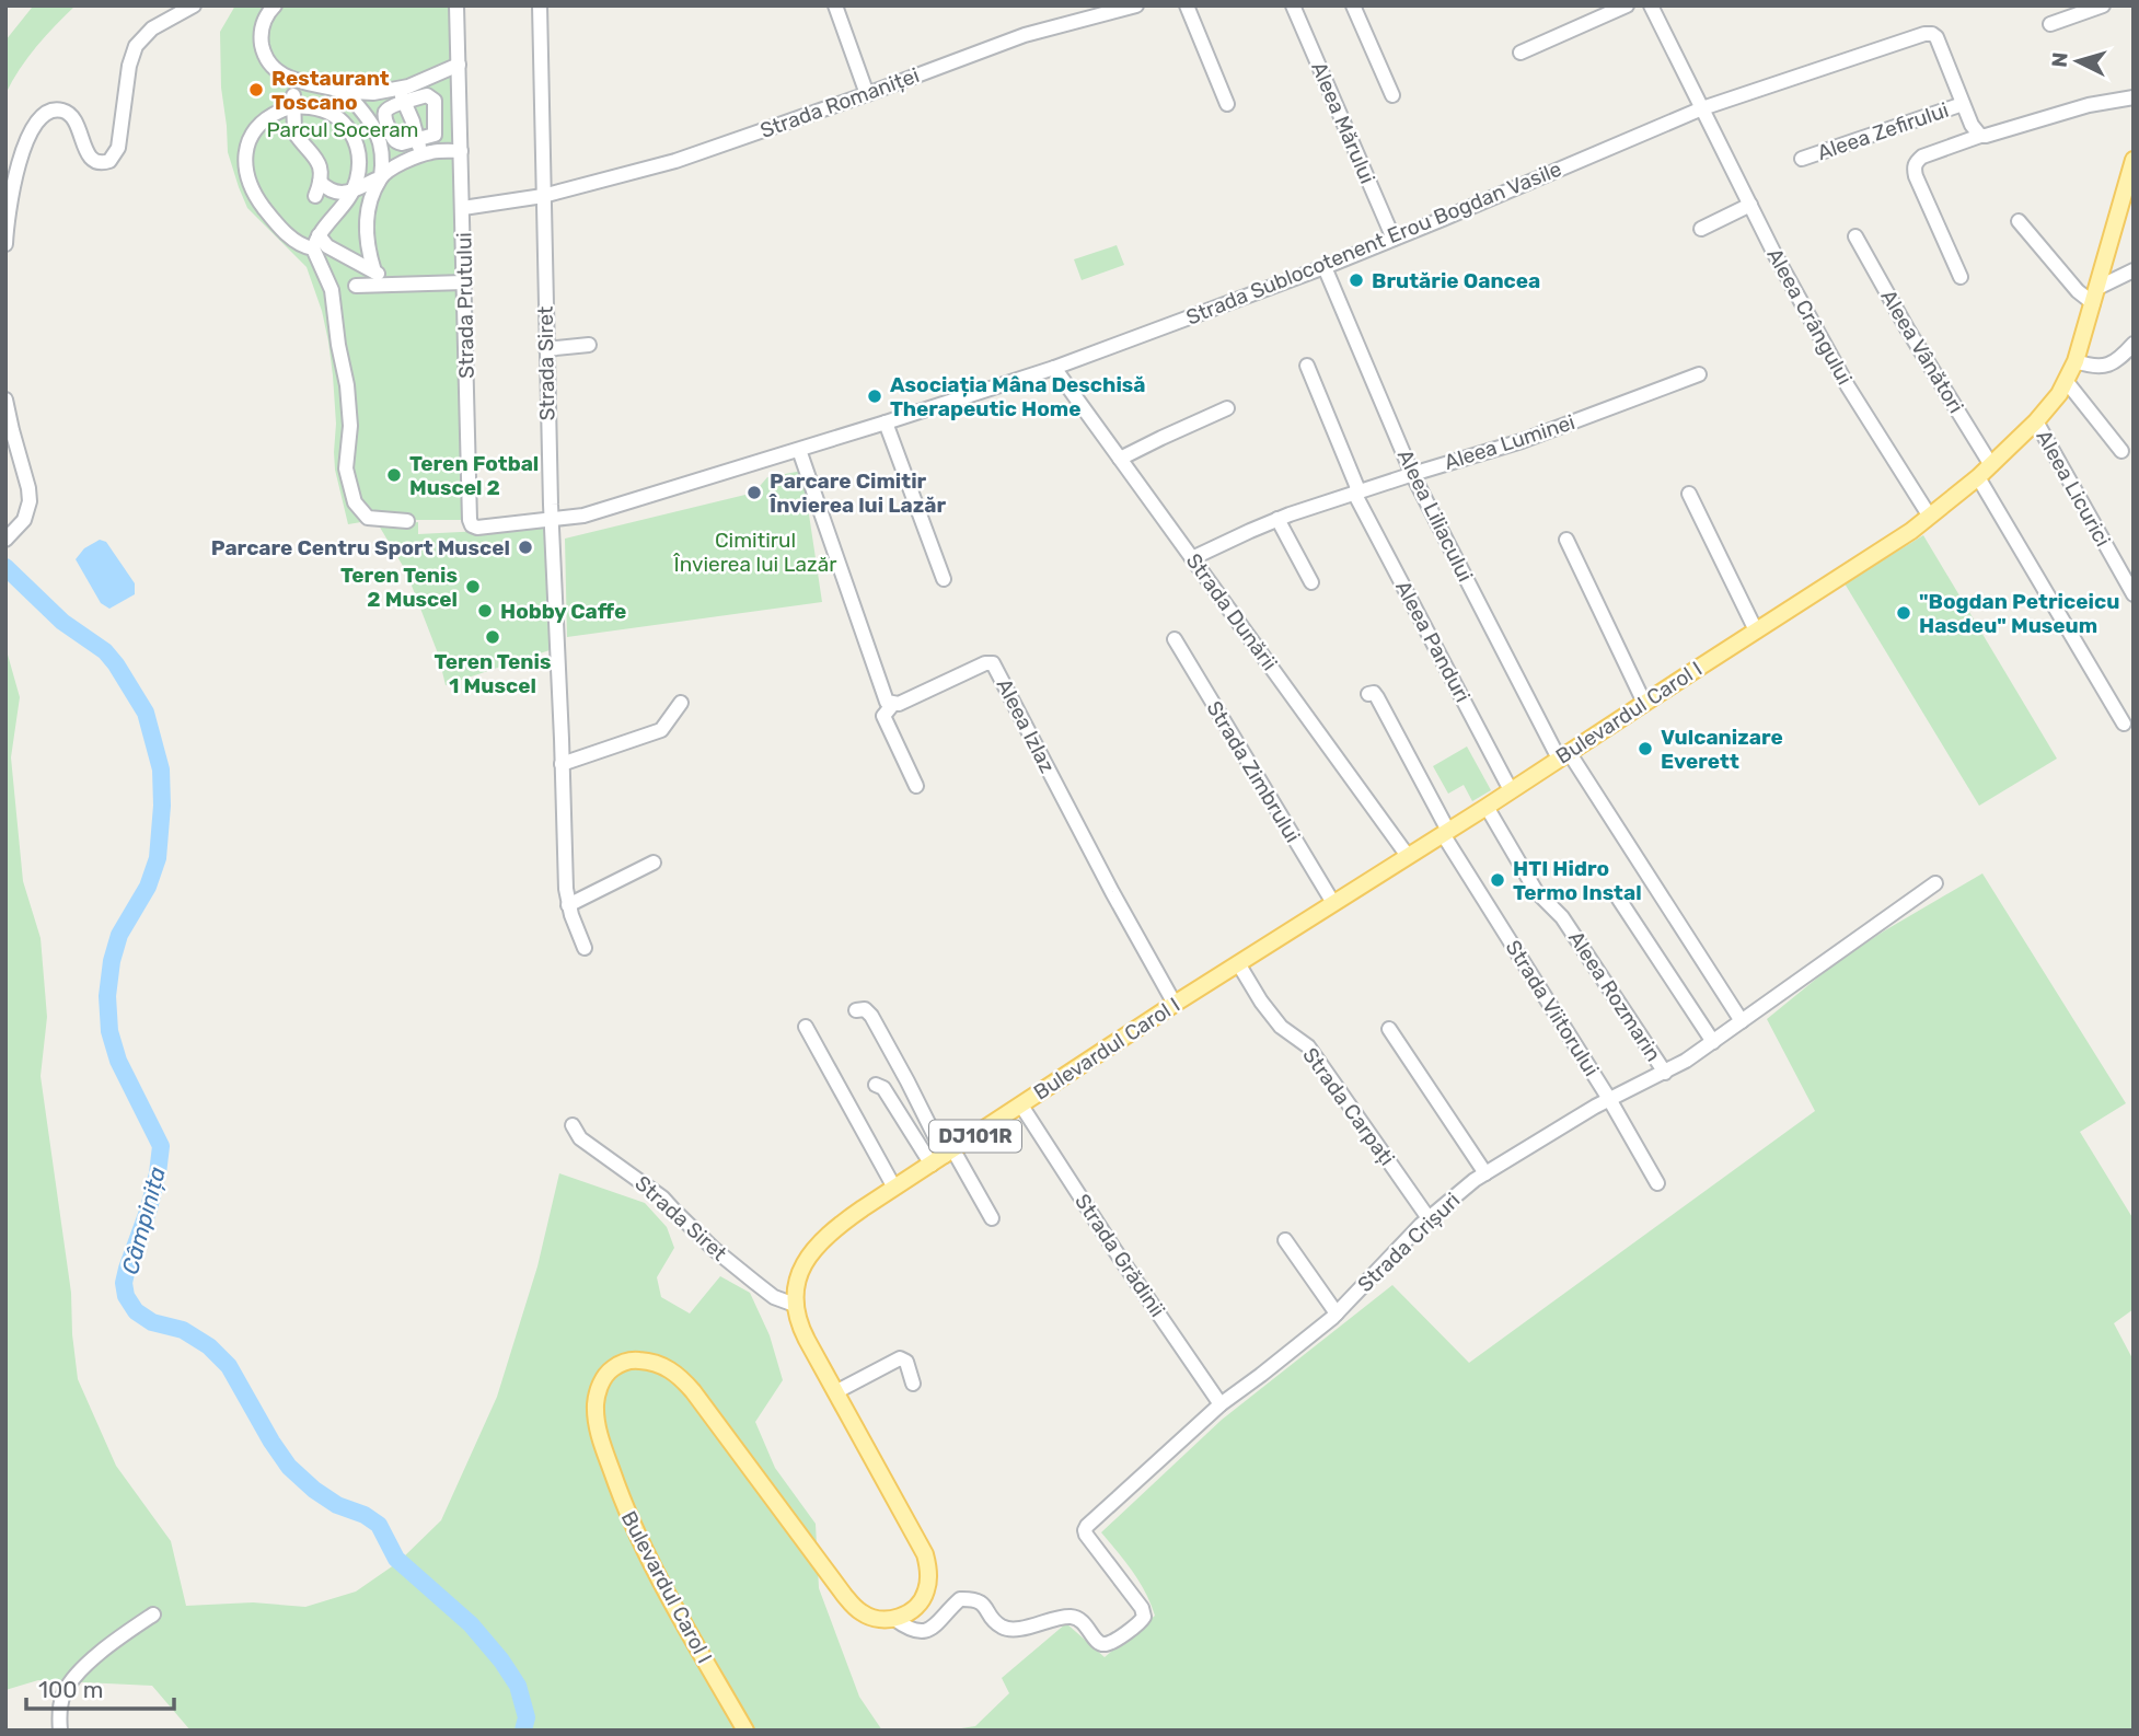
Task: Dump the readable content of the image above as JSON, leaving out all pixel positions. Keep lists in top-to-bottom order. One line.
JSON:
{"streets":{"main road":["Bulevardul Carol I","DJ101R"],"street":["Strada Romaniței","Aleea Mărului","Aleea Zefirului","Strada Sublocotenent Erou Bogdan Vasile","Strada Prutului","Aleea Crângului","Aleea Vânători","Strada Siret","Aleea Luminei","Aleea Licurici","Aleea Liliacului","Strada Dunării","Aleea Panduri","Aleea Izlaz","Strada Zimbrului","Aleea Rozmarin","Strada Viitorului","Strada Carpați","Strada Crișuri","Strada Grădinii"]},"crossings":[["Strada Romaniței","Strada Prutului"],["Strada Romaniței","Strada Siret"],["Aleea Mărului","Strada Sublocotenent Erou Bogdan Vasile"],["Aleea Zefirului","Strada Sublocotenent Erou Bogdan Vasile"],["Strada Sublocotenent Erou Bogdan Vasile","Strada Prutului"],["Strada Sublocotenent Erou Bogdan Vasile","Aleea Crângului"],["Strada Sublocotenent Erou Bogdan Vasile","Strada Siret"],["Strada Sublocotenent Erou Bogdan Vasile","Aleea Liliacului"],["Strada Sublocotenent Erou Bogdan Vasile","Strada Dunării"],["Strada Prutului","Strada Siret"],["Aleea Crângului","Bulevardul Carol I"],["Aleea Vânători","Bulevardul Carol I"],["Strada Siret","Bulevardul Carol I"],["Aleea Luminei","Aleea Liliacului"],["Aleea Luminei","Strada Dunării"],["Aleea Luminei","Aleea Panduri"],["Aleea Licurici","Bulevardul Carol I"],["Aleea Liliacului","Bulevardul Carol I"],["Aleea Liliacului","Strada Crișuri"],["Strada Dunării","Bulevardul Carol I"],["Aleea Panduri","Bulevardul Carol I"],["Bulevardul Carol I","Aleea Izlaz"],["Bulevardul Carol I","Strada Zimbrului"],["Bulevardul Carol I","Aleea Rozmarin"],["Bulevardul Carol I","Strada Viitorului"],["Bulevardul Carol I","Strada Carpați"],["Bulevardul Carol I","Strada Crișuri"],["Bulevardul Carol I","Strada Grădinii"],["Aleea Rozmarin","Strada Crișuri"],["Strada Viitorului","Strada Crișuri"],["Strada Carpați","Strada Crișuri"],["Strada Crișuri","Strada Grădinii"]],"water":["Câmpinița"],"parks":["Parcul Soceram","Cimitirul Învierea lui Lazăr"],"places":["Restaurant Toscano","Brutărie Oancea","Asociația Mâna Deschisă Therapeutic Home","Teren Fotbal Muscel 2","Parcare Cimitir Învierea lui Lazăr","Parcare Centru Sport Muscel","Teren Tenis 2 Muscel","Hobby Caffe","\"Bogdan Petriceicu Hasdeu\" Museum","Teren Tenis 1 Muscel","Vulcanizare Everett","HTI Hidro Termo Instal"],"scale_bar":"100 m","north":"left"}
